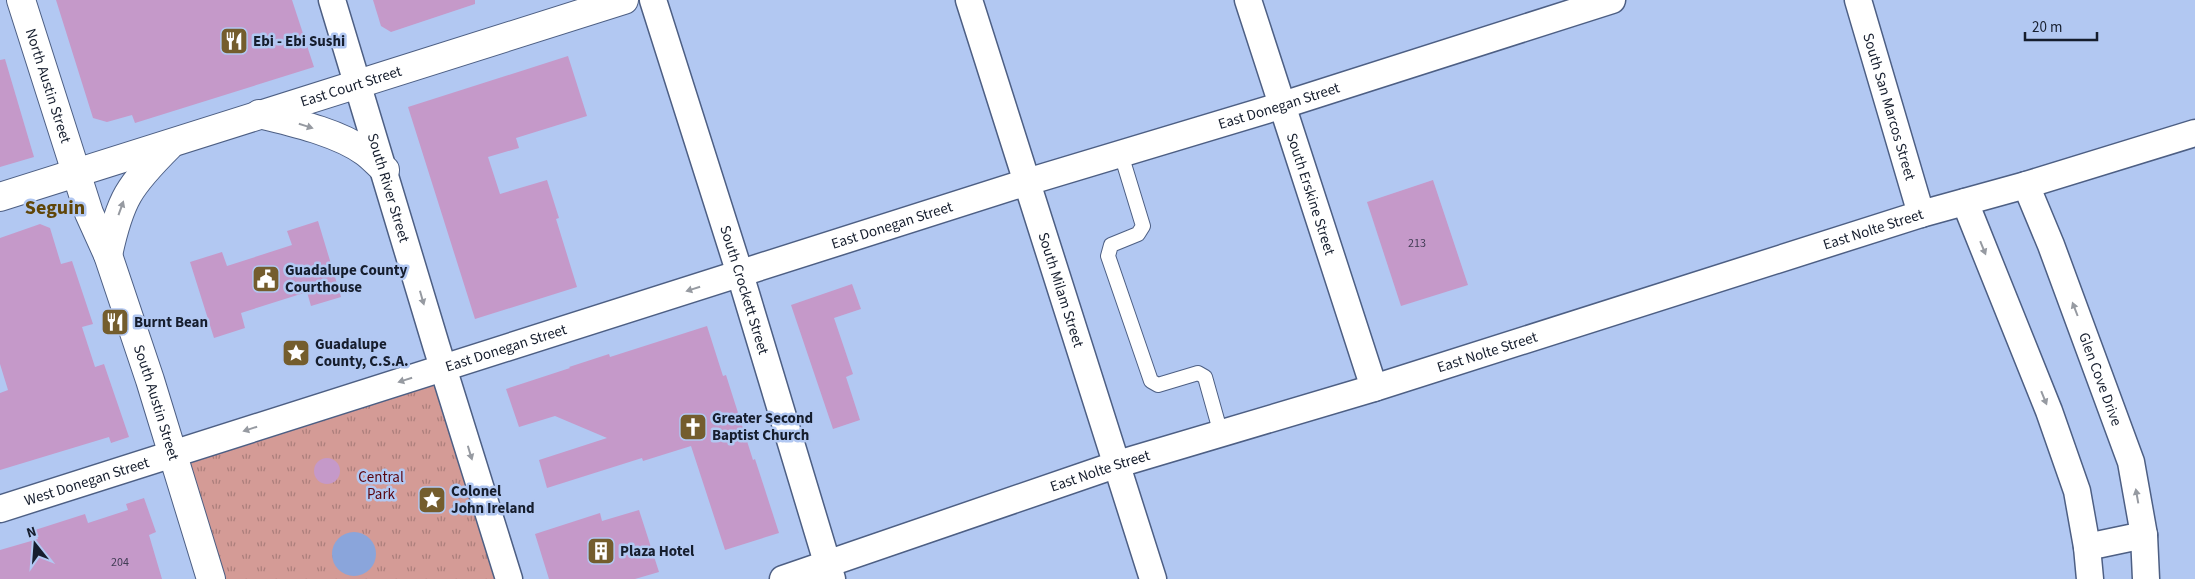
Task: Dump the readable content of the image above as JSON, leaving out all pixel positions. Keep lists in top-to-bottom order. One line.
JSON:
{"streets":{"main road":["North Austin Street","East Court Street","South Austin Street"],"street":["East Donegan Street","South San Marcos Street","South River Street","South Erskine Street","East Nolte Street","South Crockett Street","South Milam Street","Glen Cove Drive","West Donegan Street"]},"crossings":[["North Austin Street","East Court Street"],["North Austin Street","South Austin Street"],["East Court Street","South River Street"],["East Court Street","South Austin Street"],["East Donegan Street","South River Street"],["East Donegan Street","South Erskine Street"],["East Donegan Street","South Crockett Street"],["East Donegan Street","South Milam Street"],["East Donegan Street","South Austin Street"],["East Donegan Street","West Donegan Street"],["South San Marcos Street","East Nolte Street"],["South Erskine Street","East Nolte Street"],["East Nolte Street","South Crockett Street"],["East Nolte Street","South Milam Street"],["East Nolte Street","Glen Cove Drive"],["South Austin Street","West Donegan Street"]],"one_way":["East Donegan Street","South River Street"],"districts":["Seguin"],"parks":["Central Park"],"places":{"restaurant":["Ebi - Ebi Sushi","Burnt Bean"],"public building":["Guadalupe County Courthouse"],"place":["Guadalupe County, C.S.A.","Colonel John Ireland"],"church":["Greater Second Baptist Church"],"building":["Plaza Hotel"]},"house_numbers":["213","204"],"scale_bar":"20 m","north":"top"}
